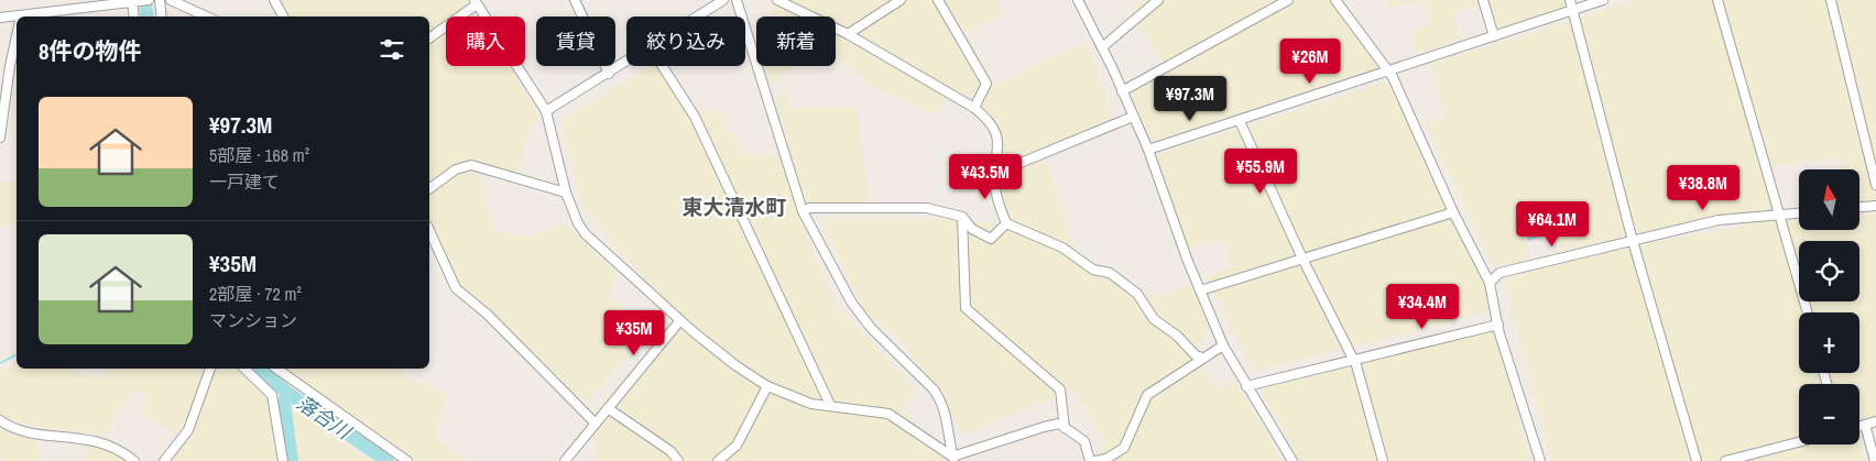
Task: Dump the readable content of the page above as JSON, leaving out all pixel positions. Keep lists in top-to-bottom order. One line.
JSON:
{"districts":["東大清水町"],"water":["落合川"],"north":"top","page":{"chip":["購入","賃貸","絞り込み","新着"],"heading":"8件の物件","price":["¥26M","¥97.3M","¥55.9M","¥43.5M","¥38.8M","¥64.1M","¥34.4M","¥35M"],"list":[{"name":"¥97.3M","note":"5部屋 · 168 m² · 一戸建て"},{"name":"¥35M","note":"2部屋 · 72 m² · マンション"}],"map_buttons":["+","−"]}}
